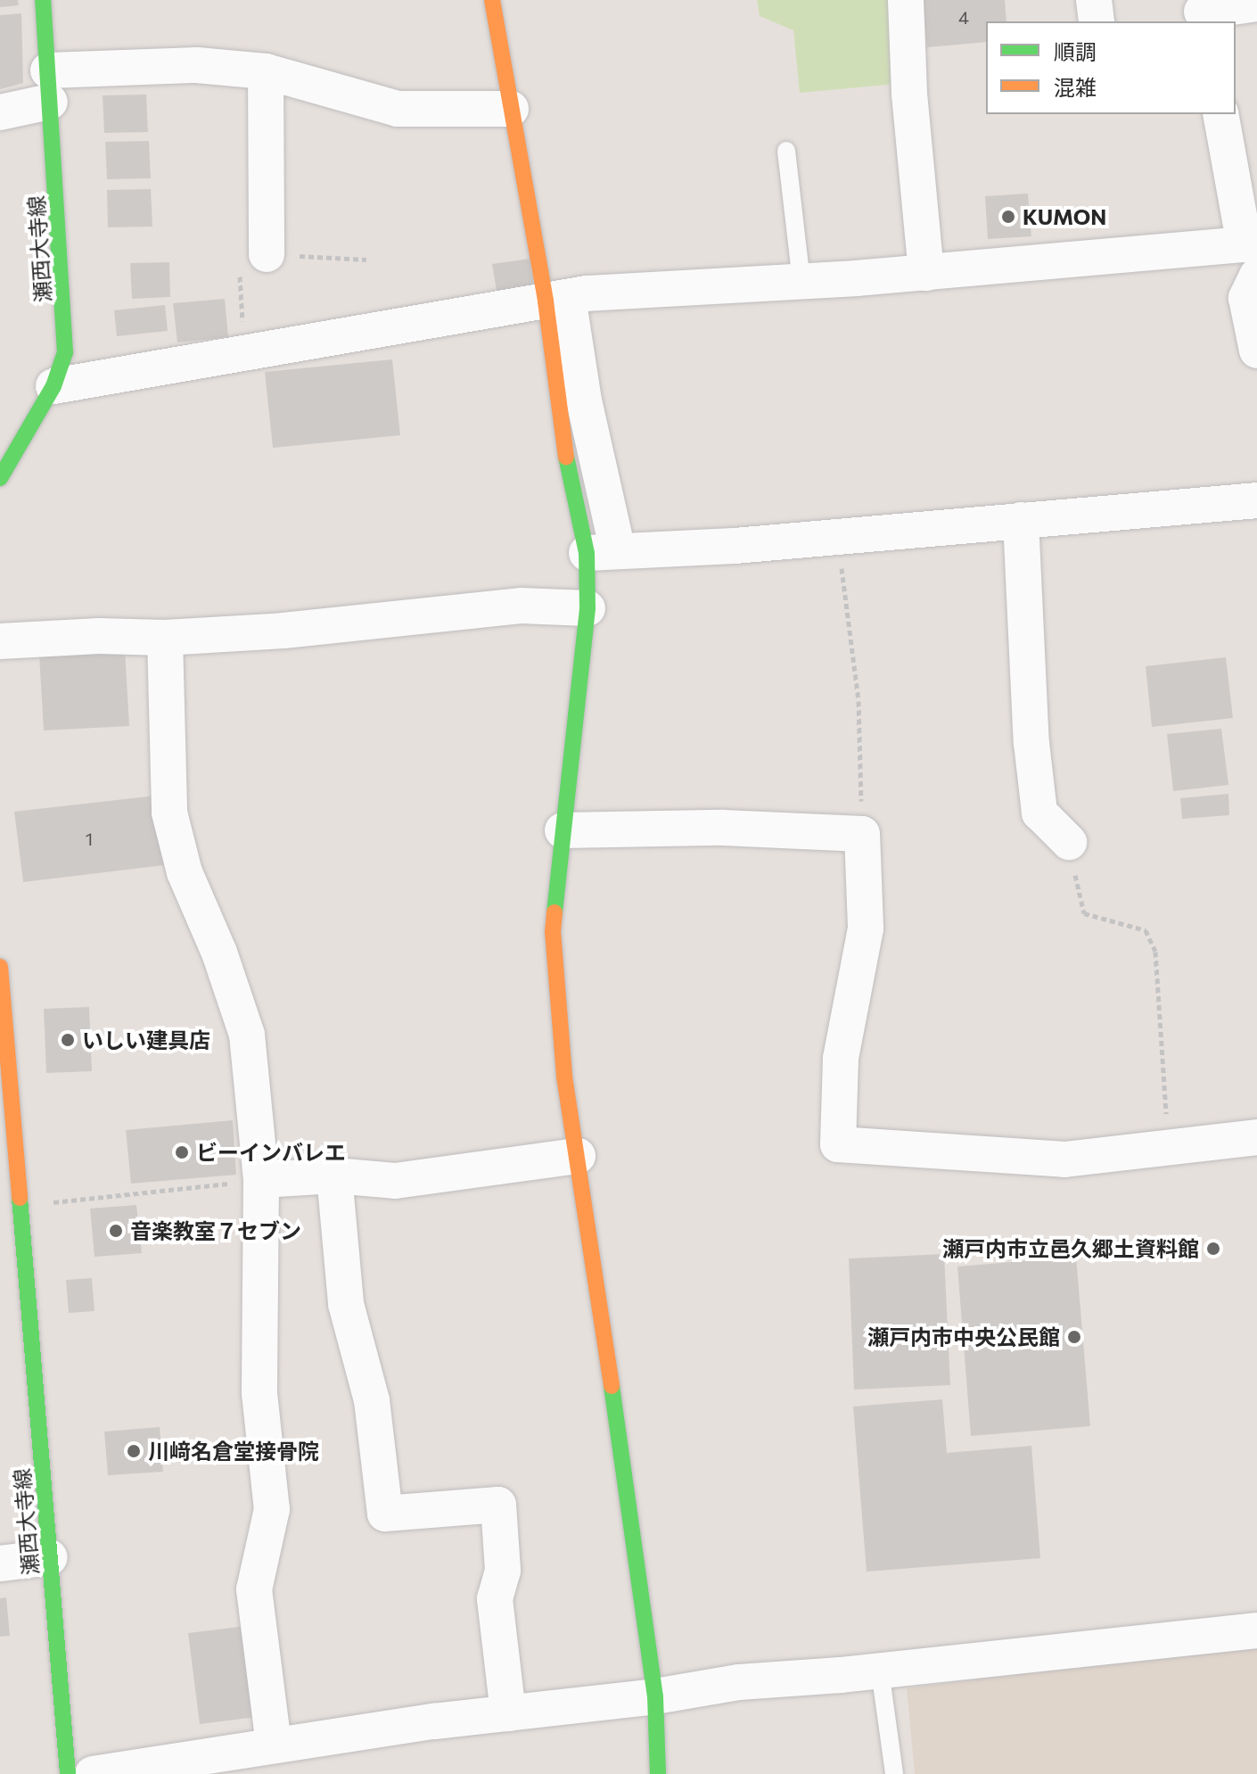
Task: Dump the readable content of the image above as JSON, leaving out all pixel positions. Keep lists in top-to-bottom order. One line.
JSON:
{"streets":{"street":["瀬西大寺線"]},"places":["KUMON","いしい建具店","ビーインバレエ","音楽教室７セブン","瀬戸内市立邑久郷土資料館","瀬戸内市中央公民館","川﨑名倉堂接骨院"],"house_numbers":["4","1"],"legend":["順調","混雑"]}
